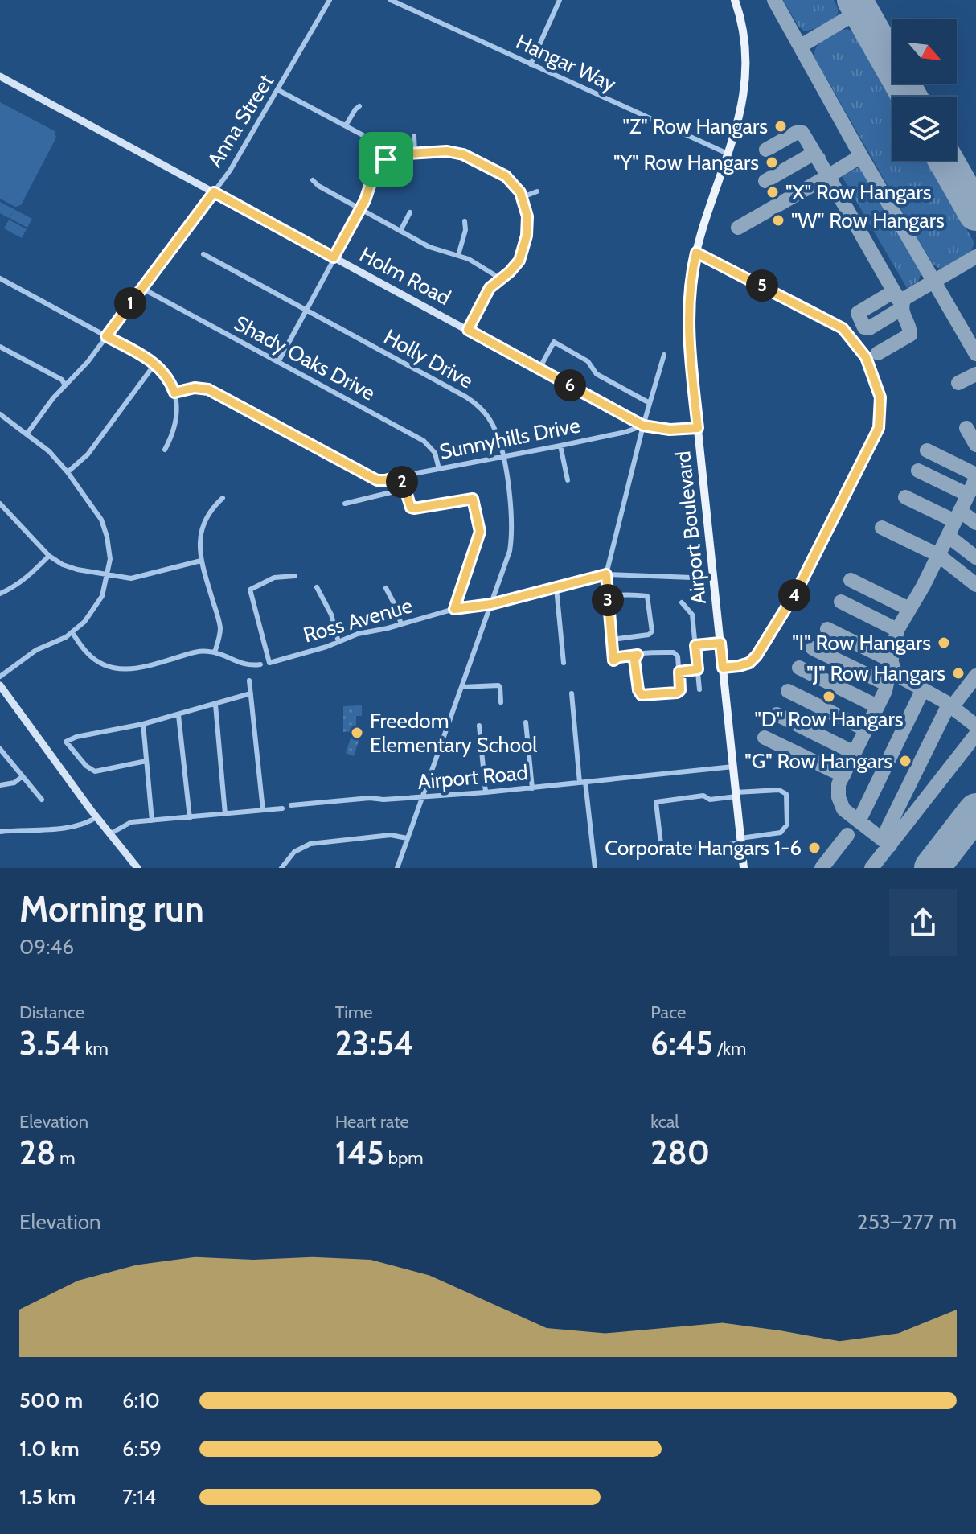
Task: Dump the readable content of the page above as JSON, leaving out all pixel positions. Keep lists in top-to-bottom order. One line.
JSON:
{"streets":{"main road":["Airport Boulevard"],"street":["Hangar Way","Anna Street","Holm Road","Shady Oaks Drive","Holly Drive","Sunnyhills Drive","Ross Avenue","Airport Road"]},"crossings":[["Hangar Way","Airport Boulevard"],["Anna Street","Holm Road"],["Anna Street","Shady Oaks Drive"],["Holm Road","Sunnyhills Drive"],["Holm Road","Airport Boulevard"],["Shady Oaks Drive","Sunnyhills Drive"],["Holly Drive","Sunnyhills Drive"],["Holly Drive","Ross Avenue"],["Holly Drive","Airport Road"],["Airport Boulevard","Airport Road"]],"places":["\"Z\" Row Hangars","\"Y\" Row Hangars","\"X\" Row Hangars","\"W\" Row Hangars","\"I\" Row Hangars","\"J\" Row Hangars","\"D\" Row Hangars","Freedom Elementary School","\"G\" Row Hangars","Corporate Hangars 1-6"],"north":"bottom right","page":{"pins":["5","1","6","2","4","3"],"heading":["Morning run","09:46"],"stats":[["Distance","3.54 km"],["Time","23:54"],["Pace","6:45 /km"],["Elevation","28 m"],["Heart rate","145 bpm"],["kcal","280"]],"chart":["Elevation","253–277 m"],"list":[{"name":"500 m","note":"6:10"},{"name":"1.0 km","note":"6:59"},{"name":"1.5 km","note":"7:14"}]}}
